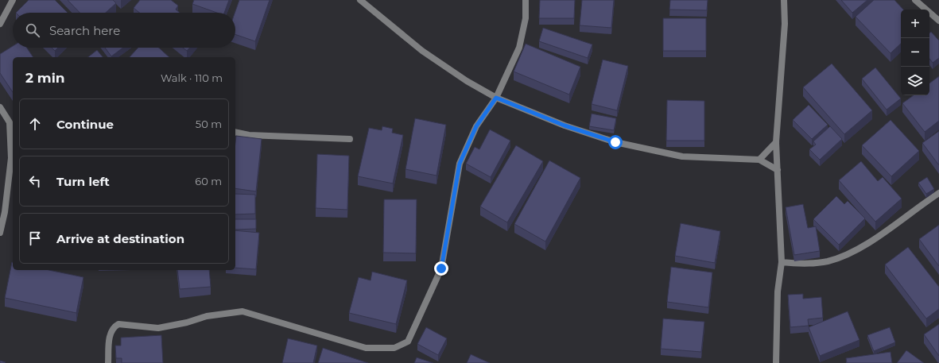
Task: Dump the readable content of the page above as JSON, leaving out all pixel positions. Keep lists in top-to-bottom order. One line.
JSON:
{"page":{"map_buttons":["+","−"],"search":"Search here","heading":["2 min","Walk · 110 m"],"list":[["Continue","50 m"],["Turn left","60 m"],"Arrive at destination"]}}
